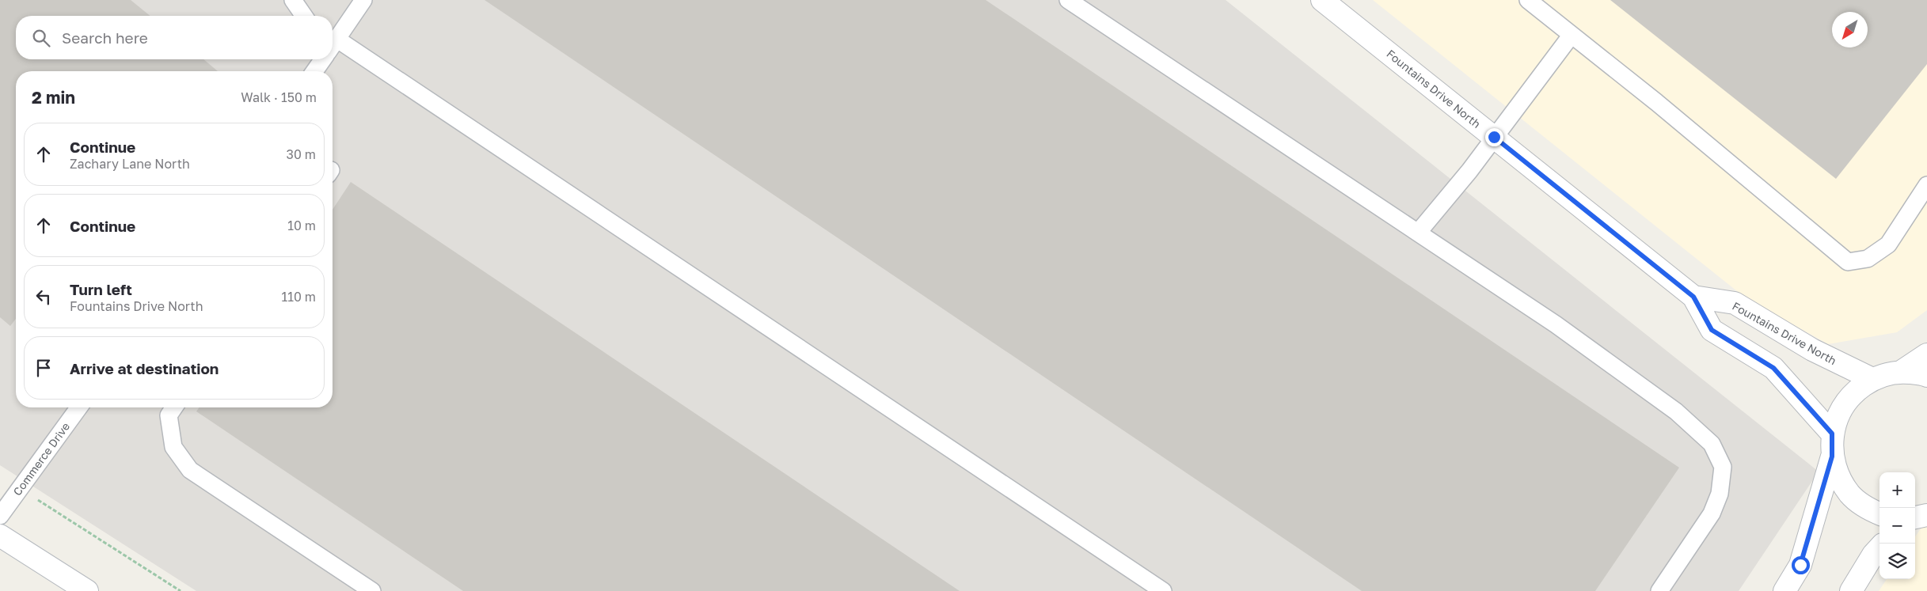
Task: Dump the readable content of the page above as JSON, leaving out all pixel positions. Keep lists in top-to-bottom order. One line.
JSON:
{"streets":{"street":["Fountains Drive North"],"lane":["Commerce Drive"]},"north":"bottom left","page":{"search":"Search here","heading":["2 min","Walk · 150 m"],"list":[["Continue","Zachary Lane North","30 m"],["Continue","10 m"],["Turn left","Fountains Drive North","110 m"],"Arrive at destination"],"map_buttons":["+","−"]}}
